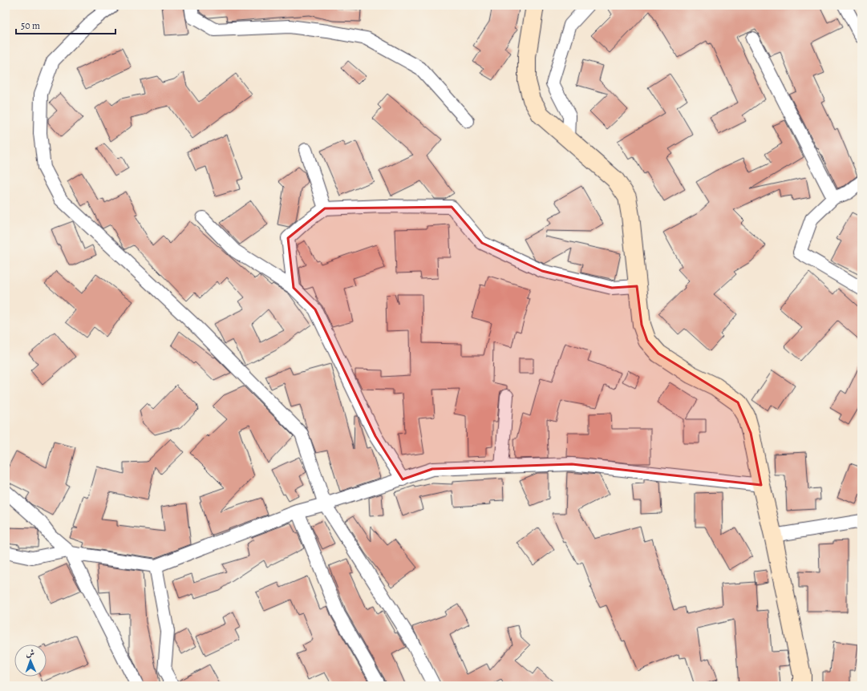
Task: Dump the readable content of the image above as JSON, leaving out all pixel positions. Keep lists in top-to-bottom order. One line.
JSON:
{"scale_bar":"50 m","north":"top"}
